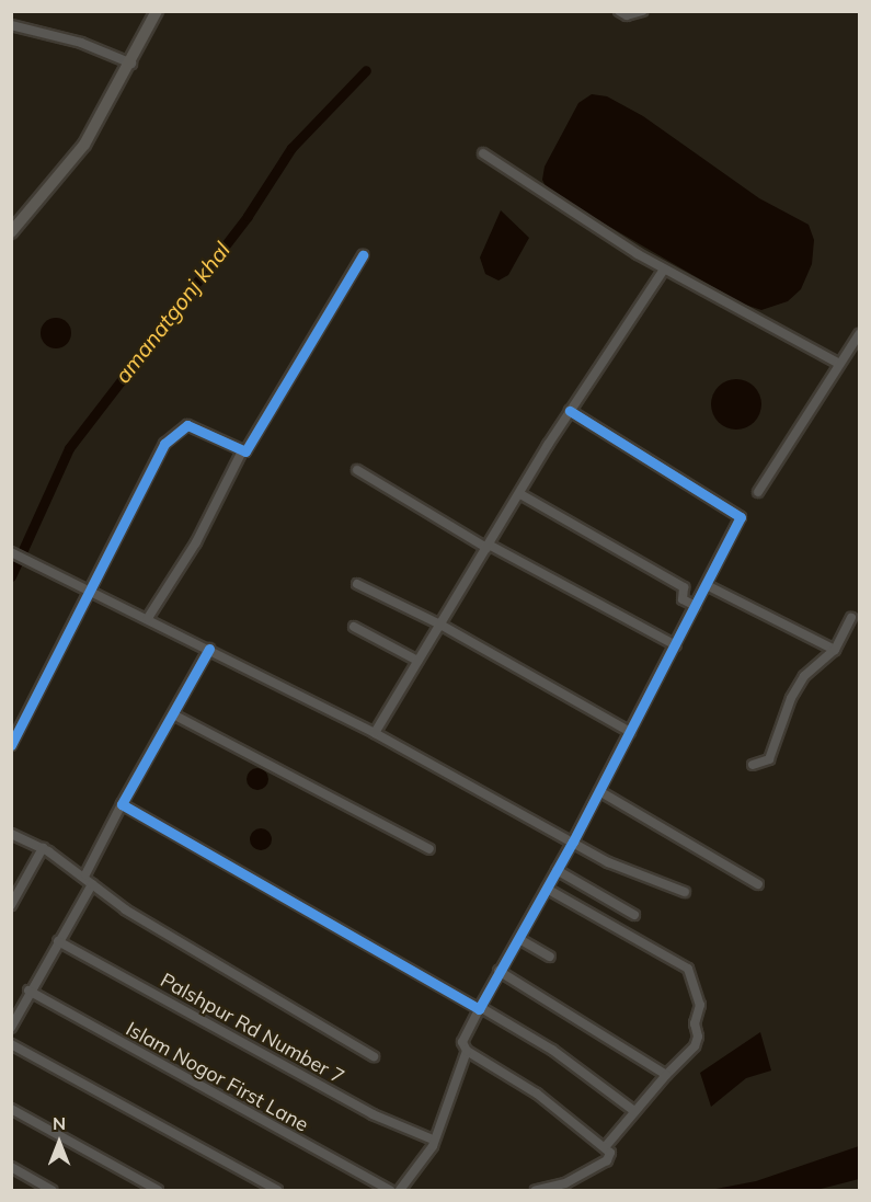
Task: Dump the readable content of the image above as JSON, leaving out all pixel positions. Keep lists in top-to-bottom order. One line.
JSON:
{"streets":{"street":["Palshpur Rd Number 7","Islam Nogor First Lane"]},"water":["amanatgonj khal"],"north":"top"}
